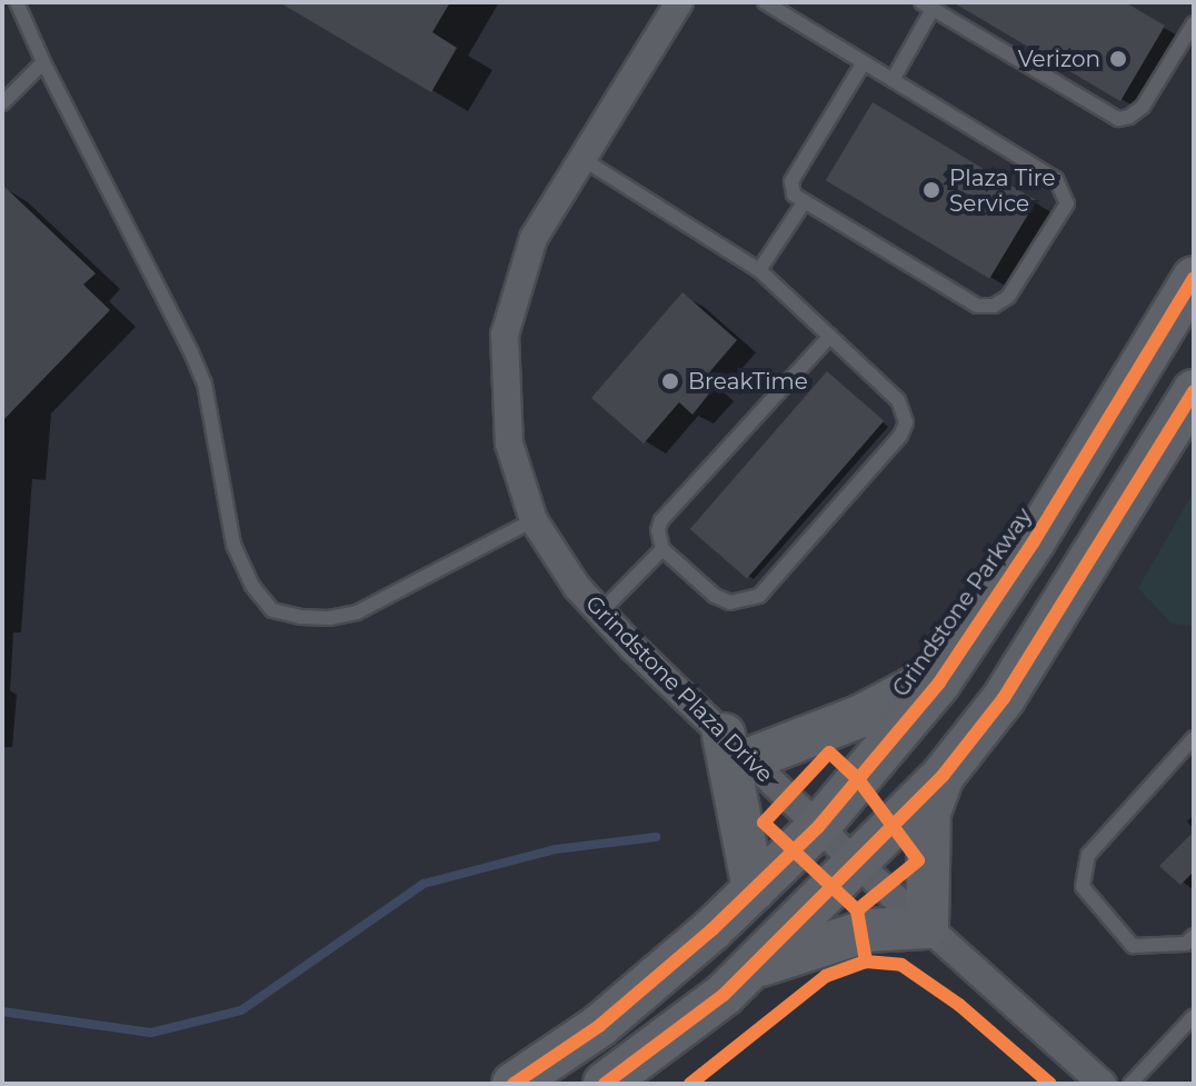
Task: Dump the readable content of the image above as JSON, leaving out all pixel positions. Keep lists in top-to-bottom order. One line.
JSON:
{"streets":{"main road":["Grindstone Parkway"],"street":["Grindstone Plaza Drive"]},"crossings":[["Grindstone Parkway","Grindstone Plaza Drive"]],"places":["Verizon","Plaza Tire Service","BreakTime"]}
